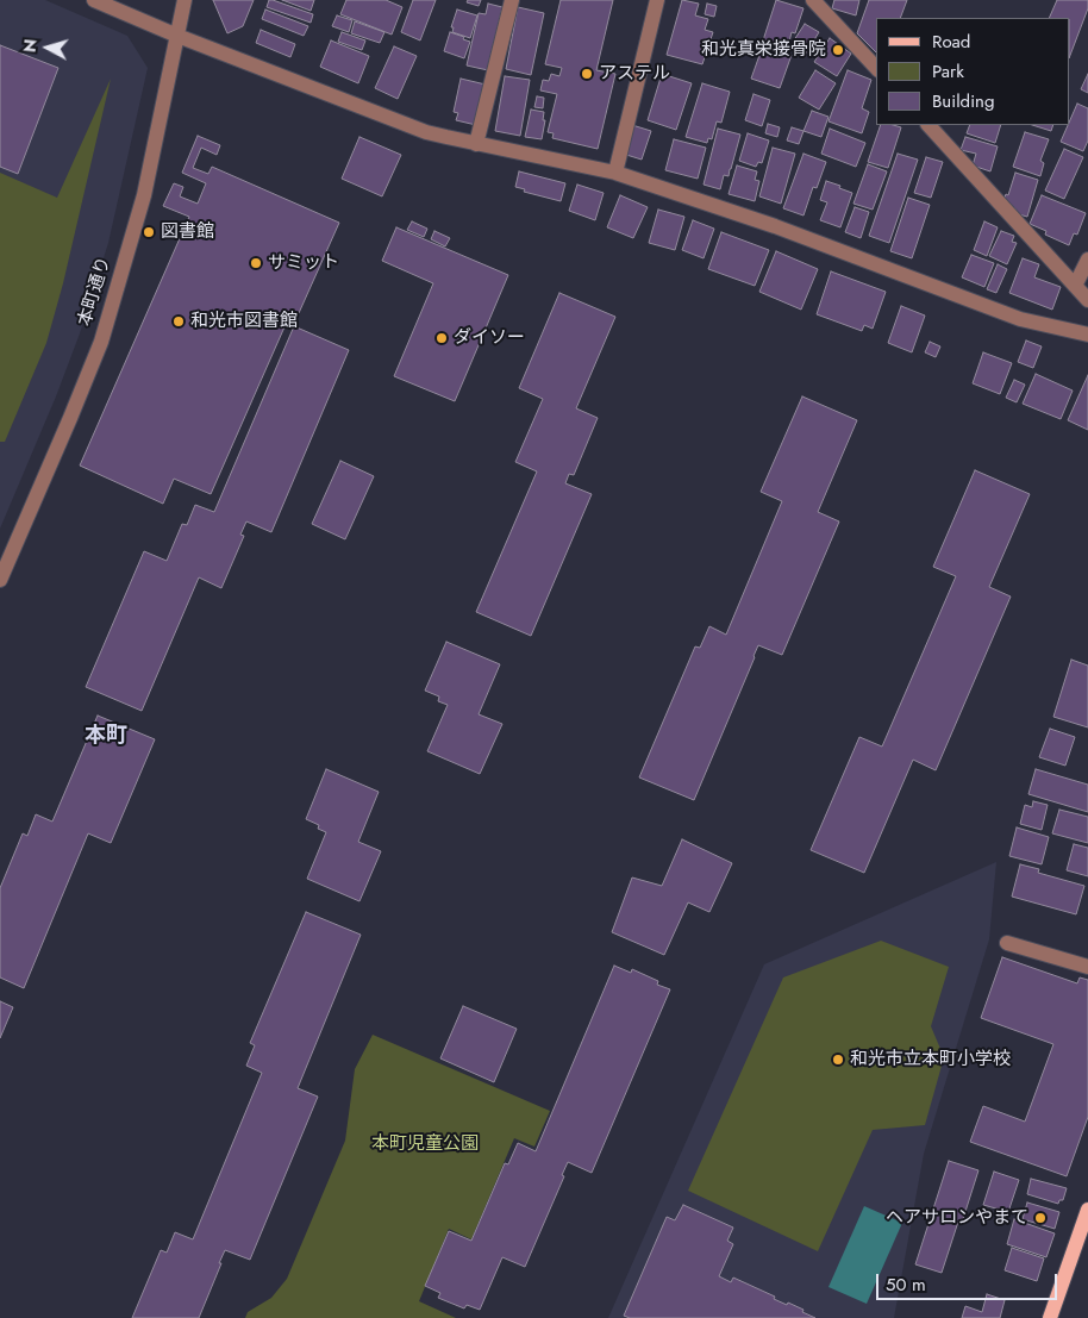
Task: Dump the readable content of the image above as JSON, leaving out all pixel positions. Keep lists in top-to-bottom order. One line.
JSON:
{"streets":{"street":["本町通り"]},"districts":["本町"],"parks":["本町児童公園"],"places":["和光真栄接骨院","アステル","図書館","サミット","和光市図書館","ダイソー","和光市立本町小学校","ヘアサロンやまて"],"legend":["Road","Park","Building"],"scale_bar":"50 m","north":"left"}
